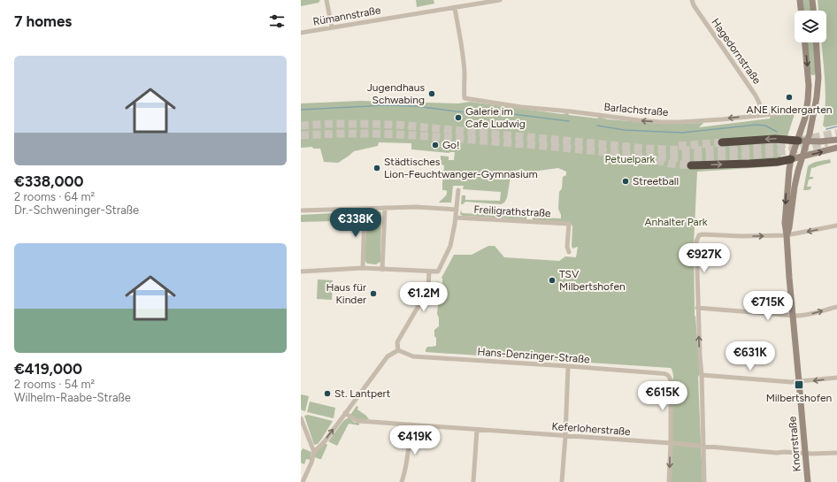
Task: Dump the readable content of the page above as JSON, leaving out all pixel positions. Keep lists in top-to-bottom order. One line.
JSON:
{"streets":{"street":["Rümannstraße","Hagedornstraße","Barlachstraße","Freiligrathstraße","Hans-Denzinger-Straße","Keferloherstraße","Knorrstraße"]},"crossings":[["Rümannstraße","Barlachstraße"],["Hagedornstraße","Barlachstraße"],["Barlachstraße","Knorrstraße"],["Hans-Denzinger-Straße","Keferloherstraße"],["Keferloherstraße","Knorrstraße"]],"one_way":["Barlachstraße"],"parks":["Petuelpark","Anhalter Park"],"places":{"other":["Jugendhaus Schwabing","ANE Kindergarten","Galerie im Cafe Ludwig","Go!","Städtisches Lion-Feuchtwanger-Gymnasium","Streetball","TSV Milbertshofen","Haus für Kinder","St. Lantpert"],"transit":["Milbertshofen"]},"page":{"heading":"7 homes","list":[{"name":"€338,000","note":"2 rooms · 64 m² · Dr.-Schweninger-Straße"},{"name":"€419,000","note":"2 rooms · 54 m² · Wilhelm-Raabe-Straße"}],"price":["€338K","€927K","€1.2M","€715K","€631K","€615K","€419K"]}}
